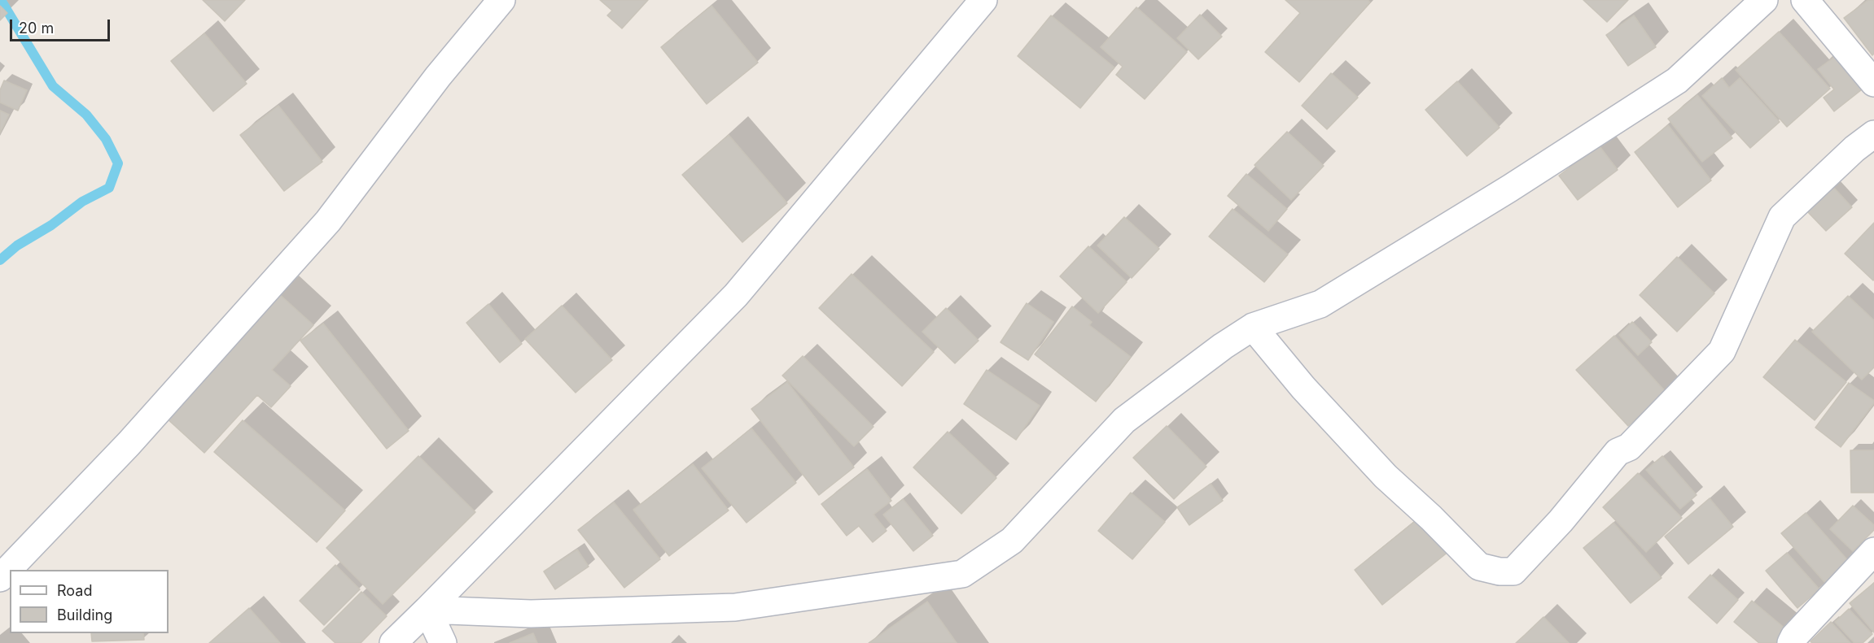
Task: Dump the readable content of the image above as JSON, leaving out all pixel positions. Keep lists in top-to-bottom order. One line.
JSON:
{"legend":["Road","Building"],"scale_bar":"20 m"}
